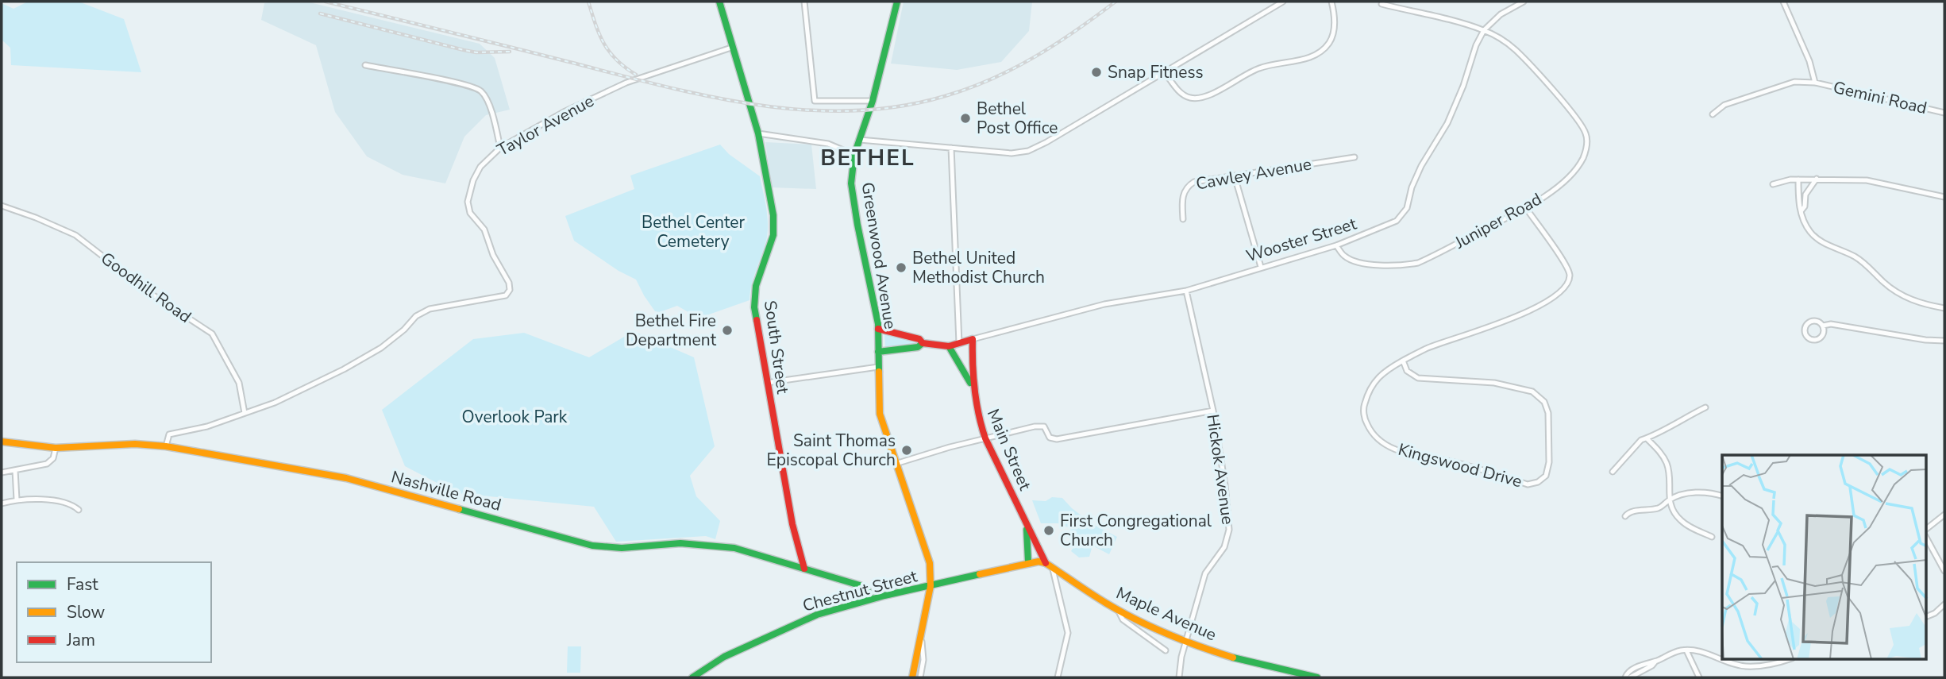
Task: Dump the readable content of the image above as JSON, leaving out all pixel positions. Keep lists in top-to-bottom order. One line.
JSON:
{"streets":{"street":["Gemini Road","Taylor Avenue","Cawley Avenue","Juniper Road","Wooster Street","Greenwood Avenue","Goodhill Road","South Street","Main Street","Kingswood Drive","Hickok Avenue","Nashville Road","Chestnut Street","Maple Avenue"]},"crossings":[["Taylor Avenue","Goodhill Road"],["Taylor Avenue","South Street"],["Taylor Avenue","Nashville Road"],["Juniper Road","Wooster Street"],["Juniper Road","Kingswood Drive"],["Wooster Street","Main Street"],["Wooster Street","Hickok Avenue"],["Greenwood Avenue","Chestnut Street"],["South Street","Nashville Road"],["Main Street","Chestnut Street"],["Main Street","Maple Avenue"],["Hickok Avenue","Maple Avenue"],["Nashville Road","Chestnut Street"],["Chestnut Street","Maple Avenue"]],"districts":["BETHEL"],"parks":["Bethel Center Cemetery","Overlook Park"],"places":["Snap Fitness","Bethel Post Office","Bethel United Methodist Church","Bethel Fire Department","Saint Thomas Episcopal Church","First Congregational Church"],"legend":["Fast","Slow","Jam"]}
